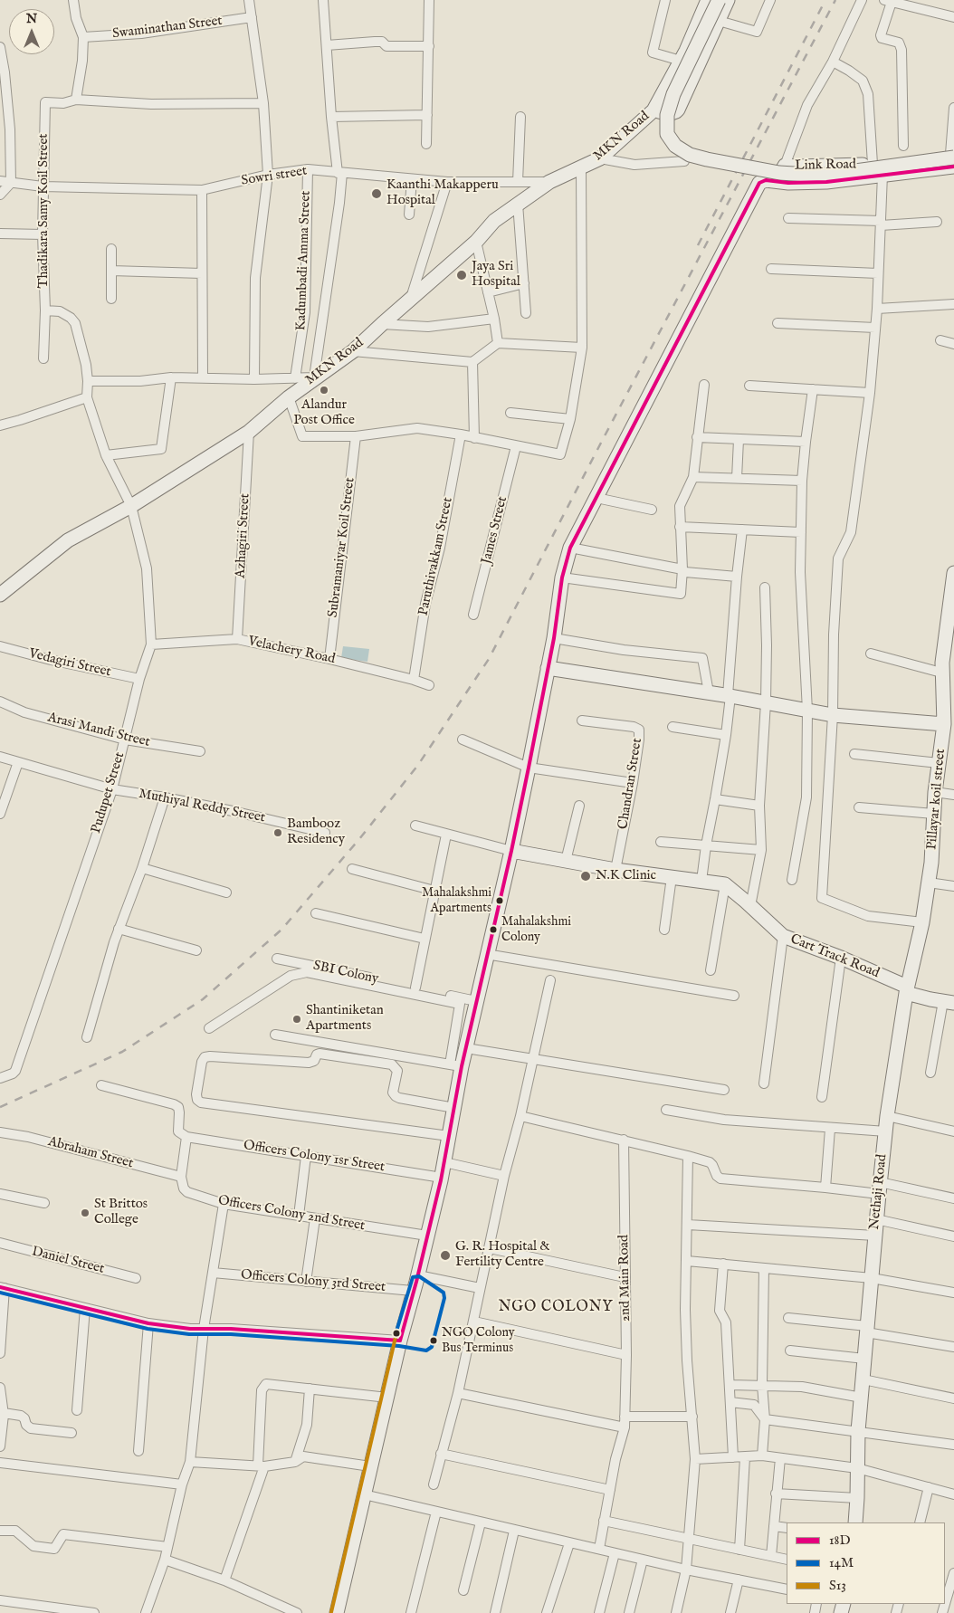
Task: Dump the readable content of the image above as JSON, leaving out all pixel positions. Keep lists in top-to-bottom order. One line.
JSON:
{"streets":{"street":["Swaminathan Street","MKN Road","Link Road","Sowri street","Thadikara Samy Koil Street","Kadumbadi Amma Street","James Street","Azhagiri Street","Subramaniyar Koil Street","Paruthivakkam Street","Velachery Road","Vedagiri Street","Arasi Mandi Street","Chandran Street","Pudupet Street","Pillayar koil street","Muthiyal Reddy Street","Cart Track Road","SBI Colony","Abraham Street","Officers Colony 1sr Street","Nethaji Road","Officers Colony 2nd Street","Daniel Street","2nd Main Road","Officers Colony 3rd Street"]},"crossings":[["MKN Road","Sowri street"],["MKN Road","Azhagiri Street"],["MKN Road","Pudupet Street"],["Sowri street","Thadikara Samy Koil Street"],["Sowri street","Kadumbadi Amma Street"],["Azhagiri Street","Velachery Road"],["Subramaniyar Koil Street","Velachery Road"],["Paruthivakkam Street","Velachery Road"],["Velachery Road","Pudupet Street"],["Vedagiri Street","Pudupet Street"],["Arasi Mandi Street","Pudupet Street"],["Chandran Street","Cart Track Road"],["Pudupet Street","Muthiyal Reddy Street"],["Pillayar koil street","Nethaji Road"],["Cart Track Road","Nethaji Road"],["Abraham Street","Officers Colony 2nd Street"]],"districts":["NGO COLONY"],"places":["Kaanthi Makapperu Hospital","Jaya Sri Hospital","Alandur Post Office","Bambooz Residency","N.K Clinic","Mahalakshmi Apartments","Mahalakshmi Colony","Shantiniketan Apartments","St Brittos College","G. R. Hospital & Fertility Centre","NGO Colony Bus Terminus"],"lines":["transit line 18D","transit line 14M","transit line S13"],"legend":["18D","14M","S13"],"north":"top"}
